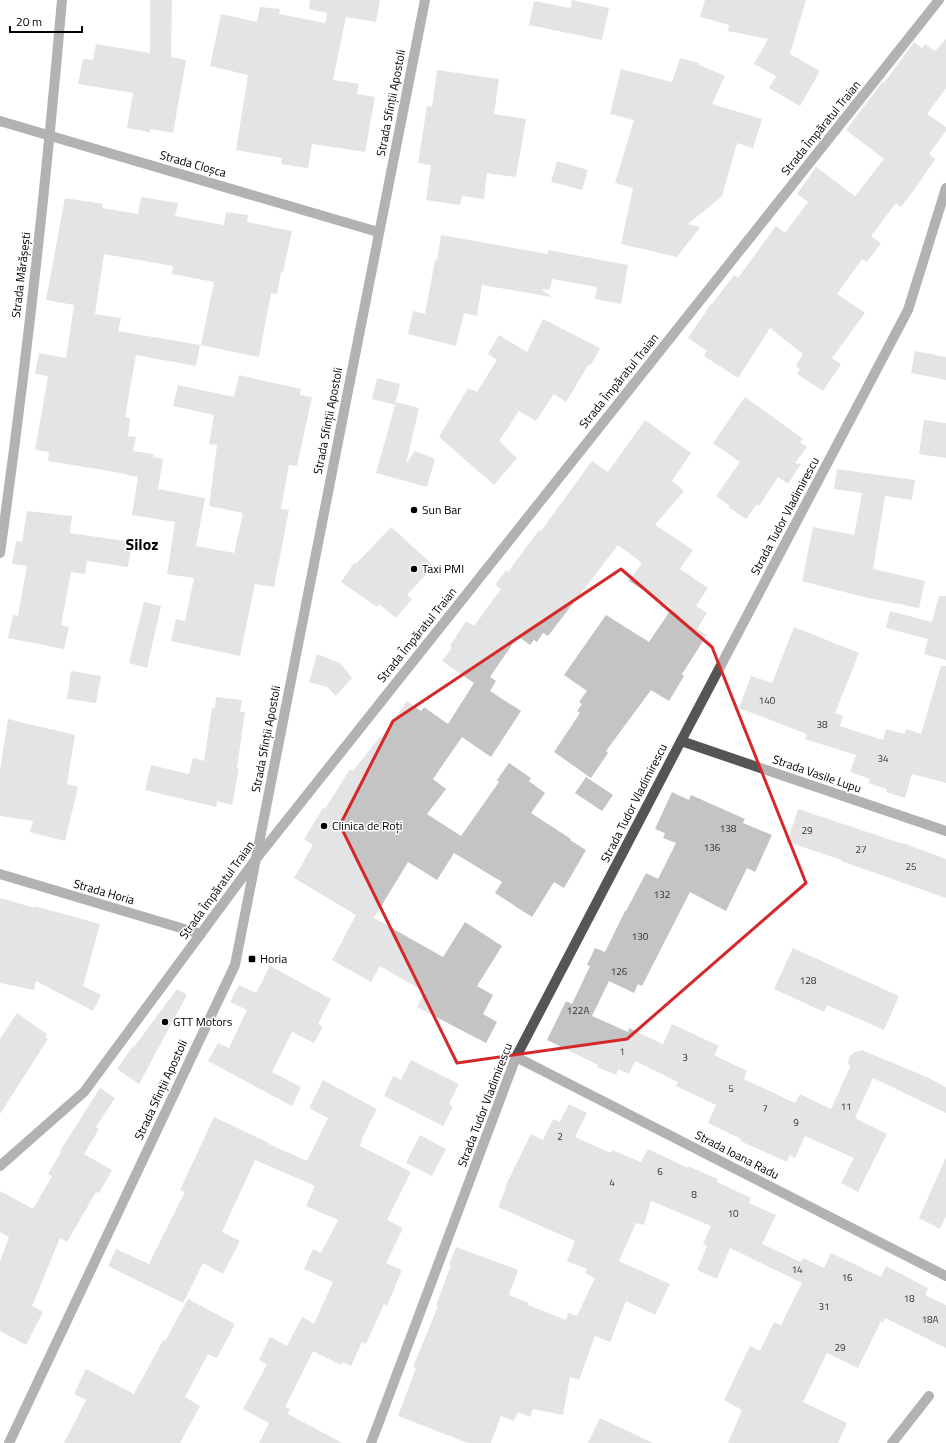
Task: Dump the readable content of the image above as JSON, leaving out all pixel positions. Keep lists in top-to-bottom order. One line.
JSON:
{"streets":{"street":["Strada Sfinții Apostoli","Strada Împăratul Traian","Strada Cloșca","Strada Mărășești","Strada Tudor Vladimirescu","Strada Vasile Lupu","Strada Horia","Strada Ioana Radu"]},"crossings":[["Strada Sfinții Apostoli","Strada Împăratul Traian"],["Strada Sfinții Apostoli","Strada Cloșca"],["Strada Împăratul Traian","Strada Horia"],["Strada Cloșca","Strada Mărășești"],["Strada Tudor Vladimirescu","Strada Vasile Lupu"],["Strada Tudor Vladimirescu","Strada Ioana Radu"]],"districts":["Siloz"],"places":{"other":["Sun Bar","Taxi PMI","Clinica de Roți","GTT Motors"],"transit":["Horia"]},"house_numbers":["140","38","34","138","29","136","27","25","132","130","126","128","122A","1","3","5","11","7","9","2","6","4","8","10","14","16","18","31","18A","29"],"scale_bar":"20 m"}
